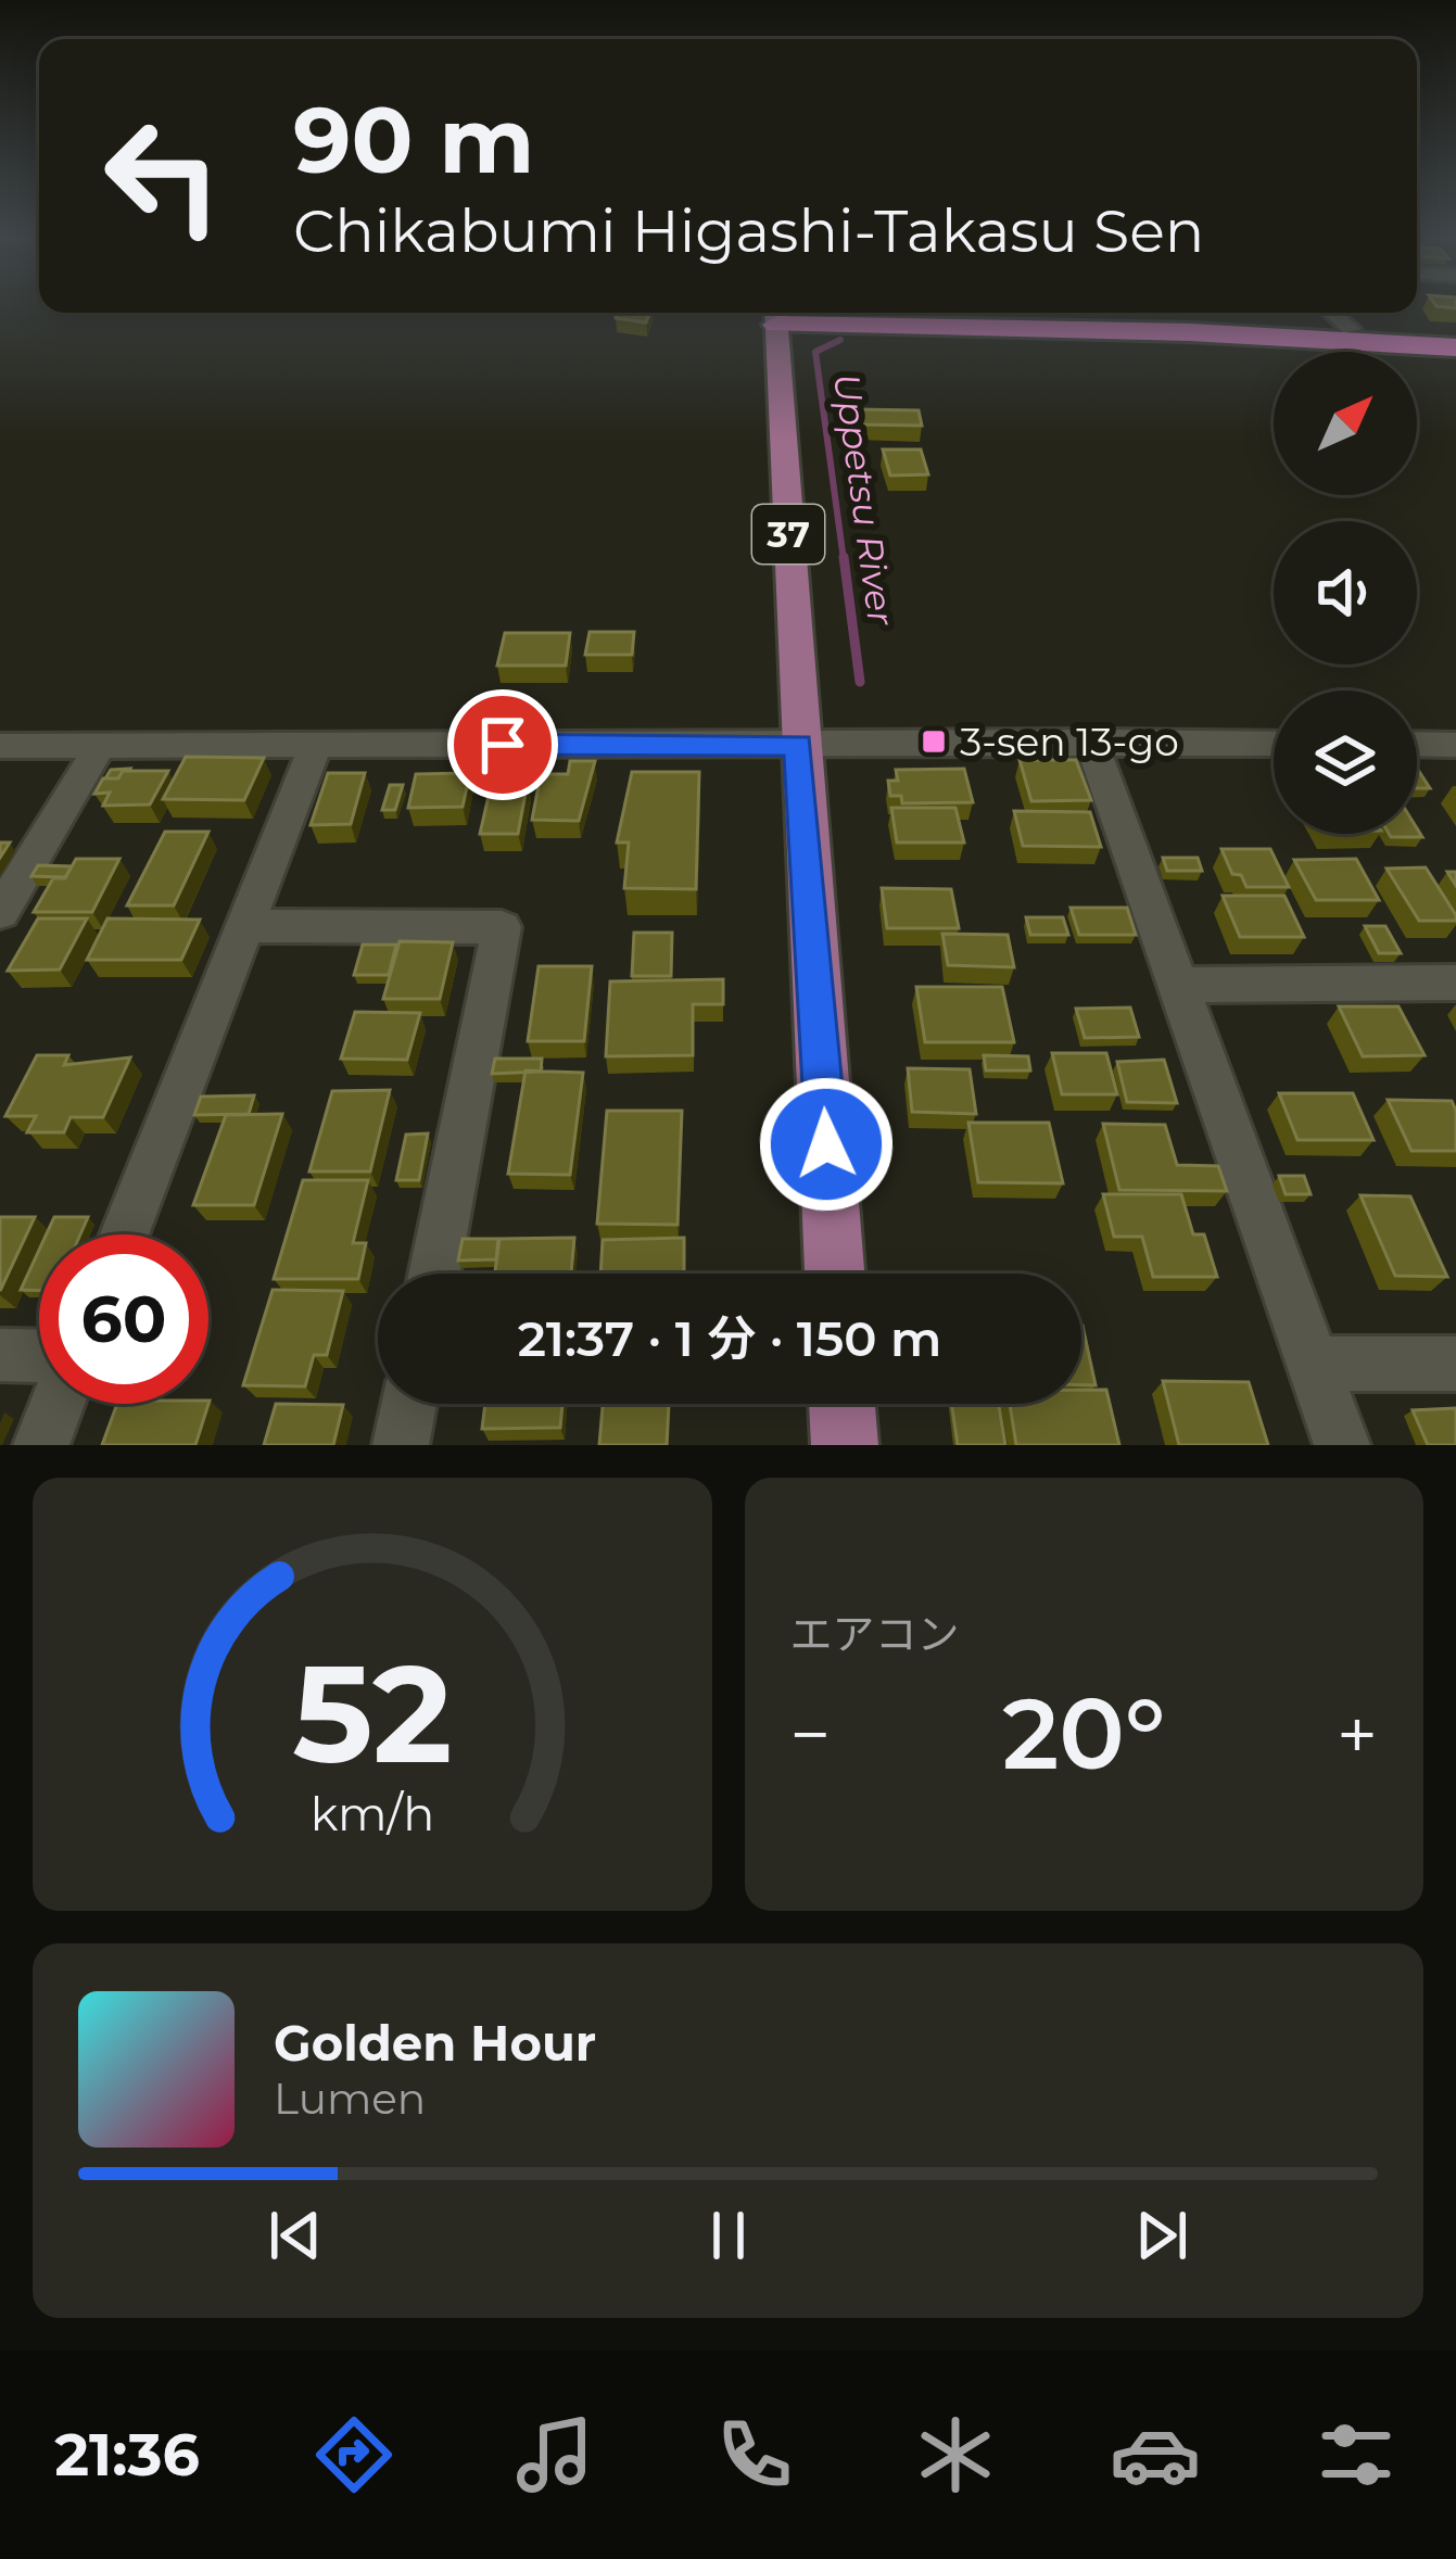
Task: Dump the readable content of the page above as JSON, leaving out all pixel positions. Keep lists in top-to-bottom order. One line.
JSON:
{"streets":{"main road":["37"]},"water":["Uppetsu River"],"places":{"transit":["3-sen 13-go"]},"north":"top right","page":{"turn":["90 m","Chikabumi Higashi-Takasu Sen"],"limit":"60","trip":"21:37 · 1 分 · 150 m","tile":"エアコン","heat":["−","20°","+"],"song":["Golden Hour","Lumen"],"tabs":"21:36","gauge":["52","km/h"]}}
